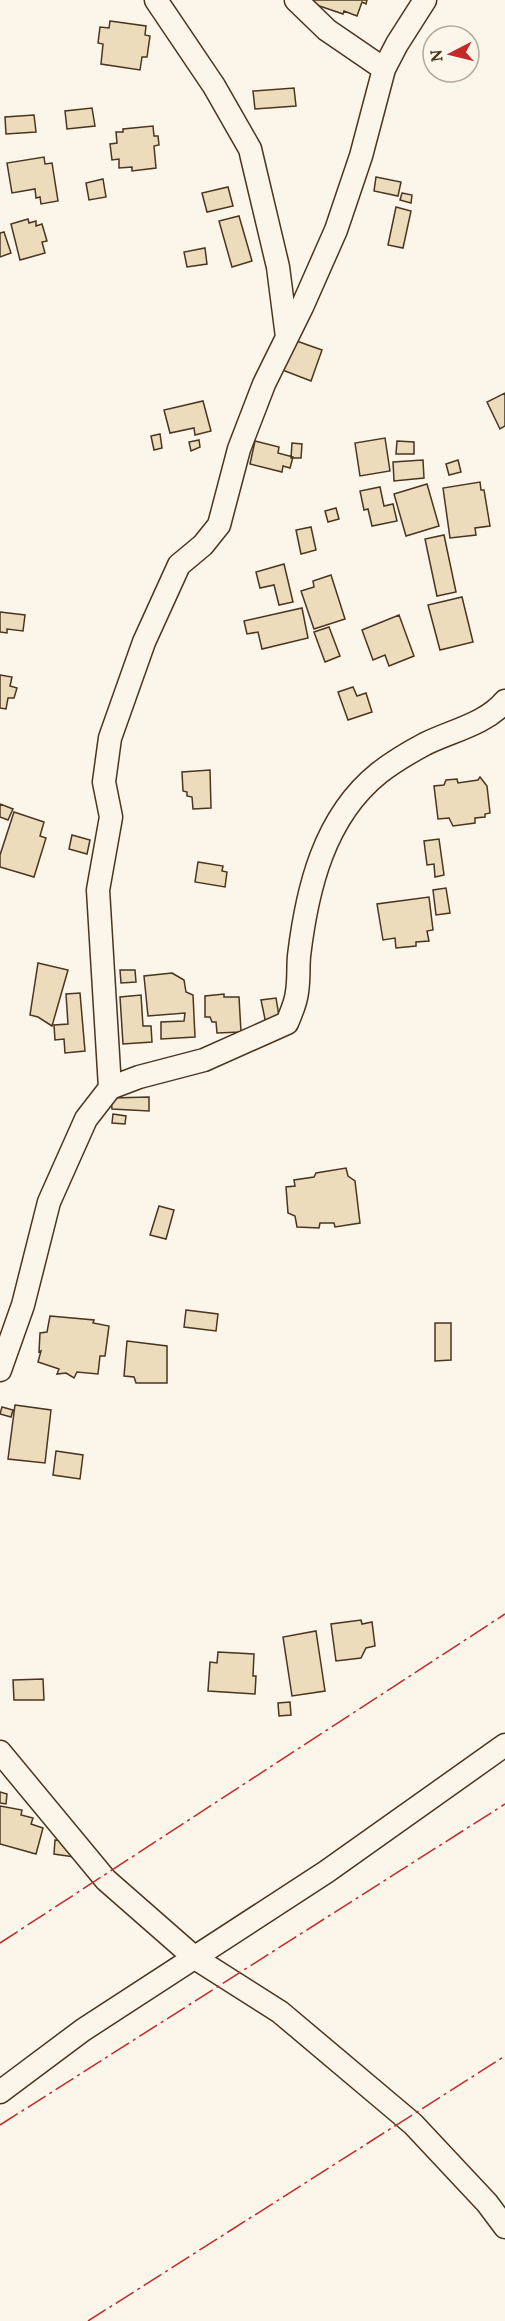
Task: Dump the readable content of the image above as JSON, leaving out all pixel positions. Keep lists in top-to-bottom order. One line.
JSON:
{"north":"left"}
